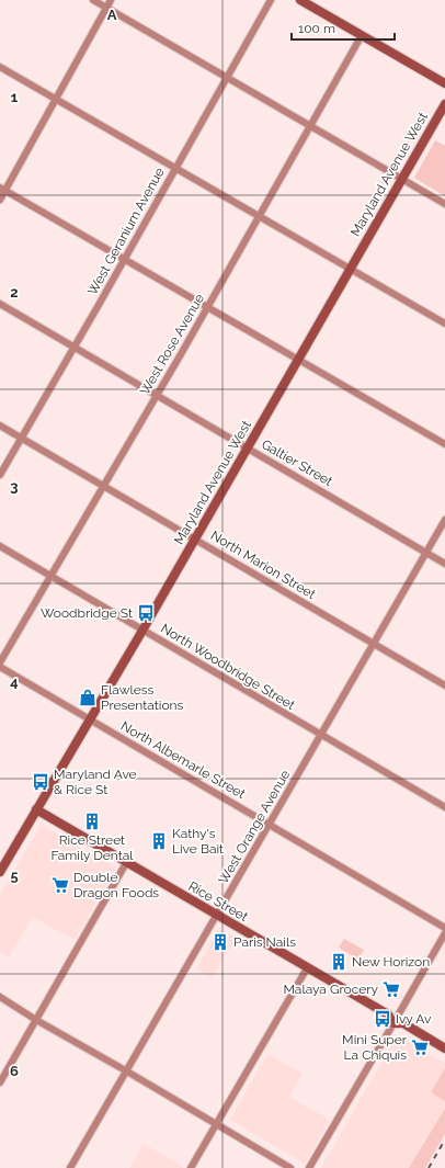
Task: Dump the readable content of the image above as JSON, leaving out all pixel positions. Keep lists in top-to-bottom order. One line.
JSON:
{"streets":{"main road":["Maryland Avenue West","Rice Street"],"street":["West Geranium Avenue","West Rose Avenue","Galtier Street","North Marion Street","North Woodbridge Street","North Albemarle Street","West Orange Avenue"]},"crossings":[["Maryland Avenue West","Galtier Street"],["Maryland Avenue West","North Marion Street"],["Maryland Avenue West","North Woodbridge Street"],["Maryland Avenue West","North Albemarle Street"],["Maryland Avenue West","Rice Street"],["West Geranium Avenue","Galtier Street"],["West Geranium Avenue","North Marion Street"],["West Rose Avenue","Galtier Street"],["West Rose Avenue","North Marion Street"],["West Rose Avenue","North Woodbridge Street"],["Galtier Street","West Orange Avenue"],["North Marion Street","West Orange Avenue"],["North Woodbridge Street","West Orange Avenue"],["North Albemarle Street","West Orange Avenue"],["West Orange Avenue","Rice Street"]],"places":{"bus stop":["Woodbridge St","Maryland Ave & Rice St","Ivy Av"],"shop":["Flawless Presentations"],"building":["Rice Street Family Dental","Kathy's Live Bait","Paris Nails","New Horizon"],"supermarket":["Double Dragon Foods","Malaya Grocery","Mini Super La Chiquis"]},"scale_bar":"100 m","grid":{"columns":["A"],"rows":["1","2","3","4","5","6"]}}
